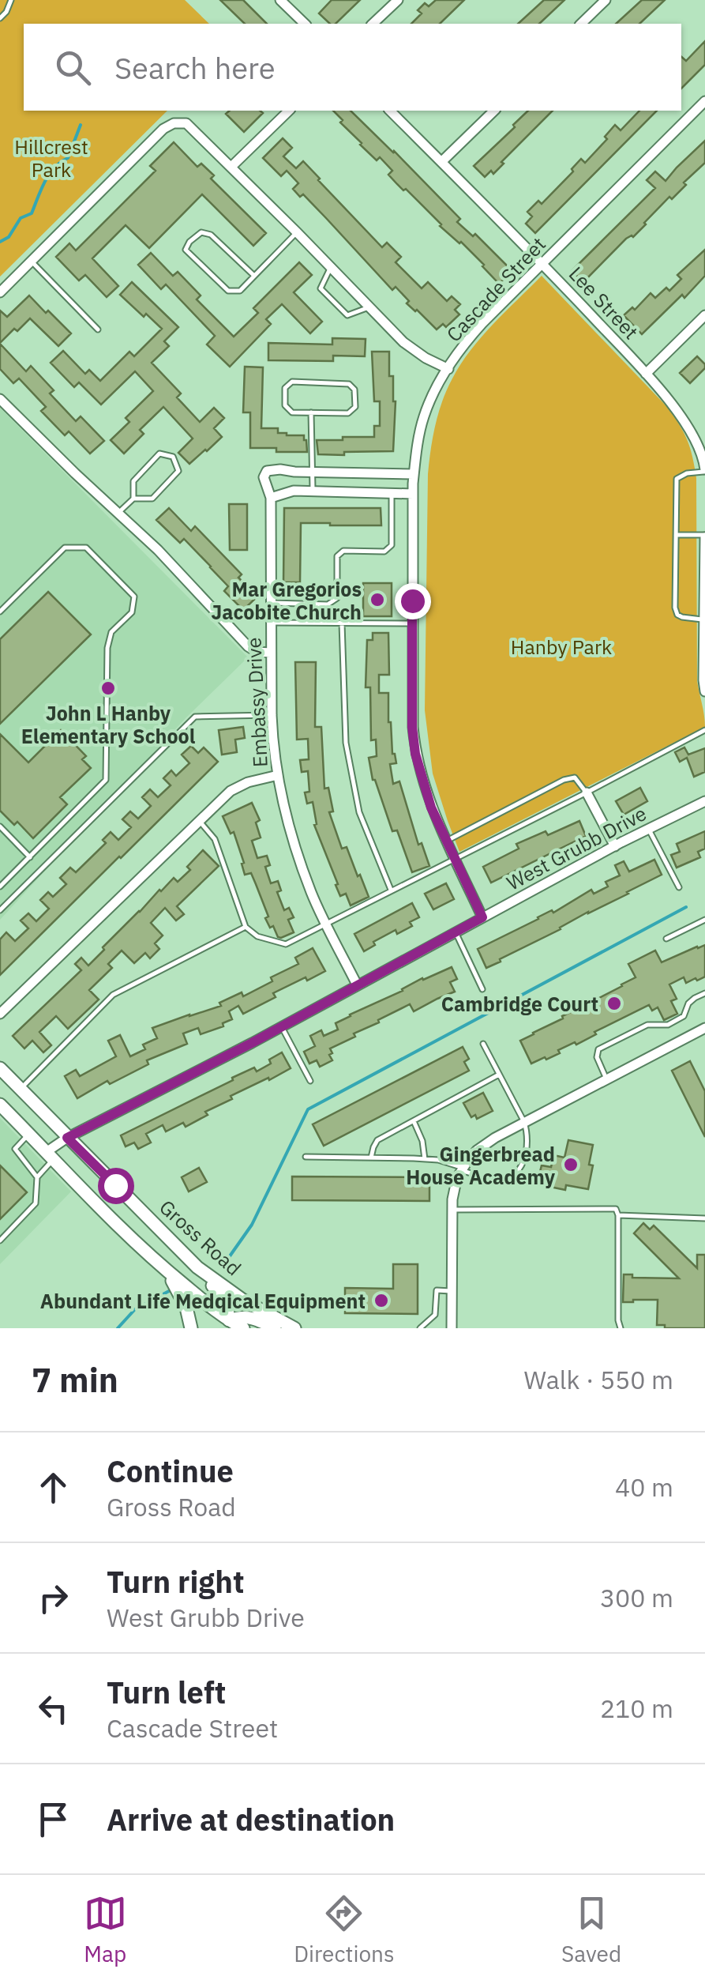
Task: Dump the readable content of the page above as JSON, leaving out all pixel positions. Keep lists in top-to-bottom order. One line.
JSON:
{"streets":{"main road":["Gross Road"],"street":["Cascade Street","Lee Street","Embassy Drive","West Grubb Drive"]},"crossings":[["Cascade Street","Lee Street"],["Cascade Street","West Grubb Drive"],["Embassy Drive","West Grubb Drive"],["West Grubb Drive","Gross Road"]],"parks":["Hillcrest Park","Hanby Park"],"places":["Mar Gregorios Jacobite Church","John L Hanby Elementary School","Cambridge Court","Gingerbread House Academy","Abundant Life Medqical Equipment"],"page":{"search":"Search here","heading":["7 min","Walk · 550 m"],"list":[["Continue","Gross Road","40 m"],["Turn right","West Grubb Drive","300 m"],["Turn left","Cascade Street","210 m"],"Arrive at destination"],"nav":["Map","Directions","Saved"]}}
